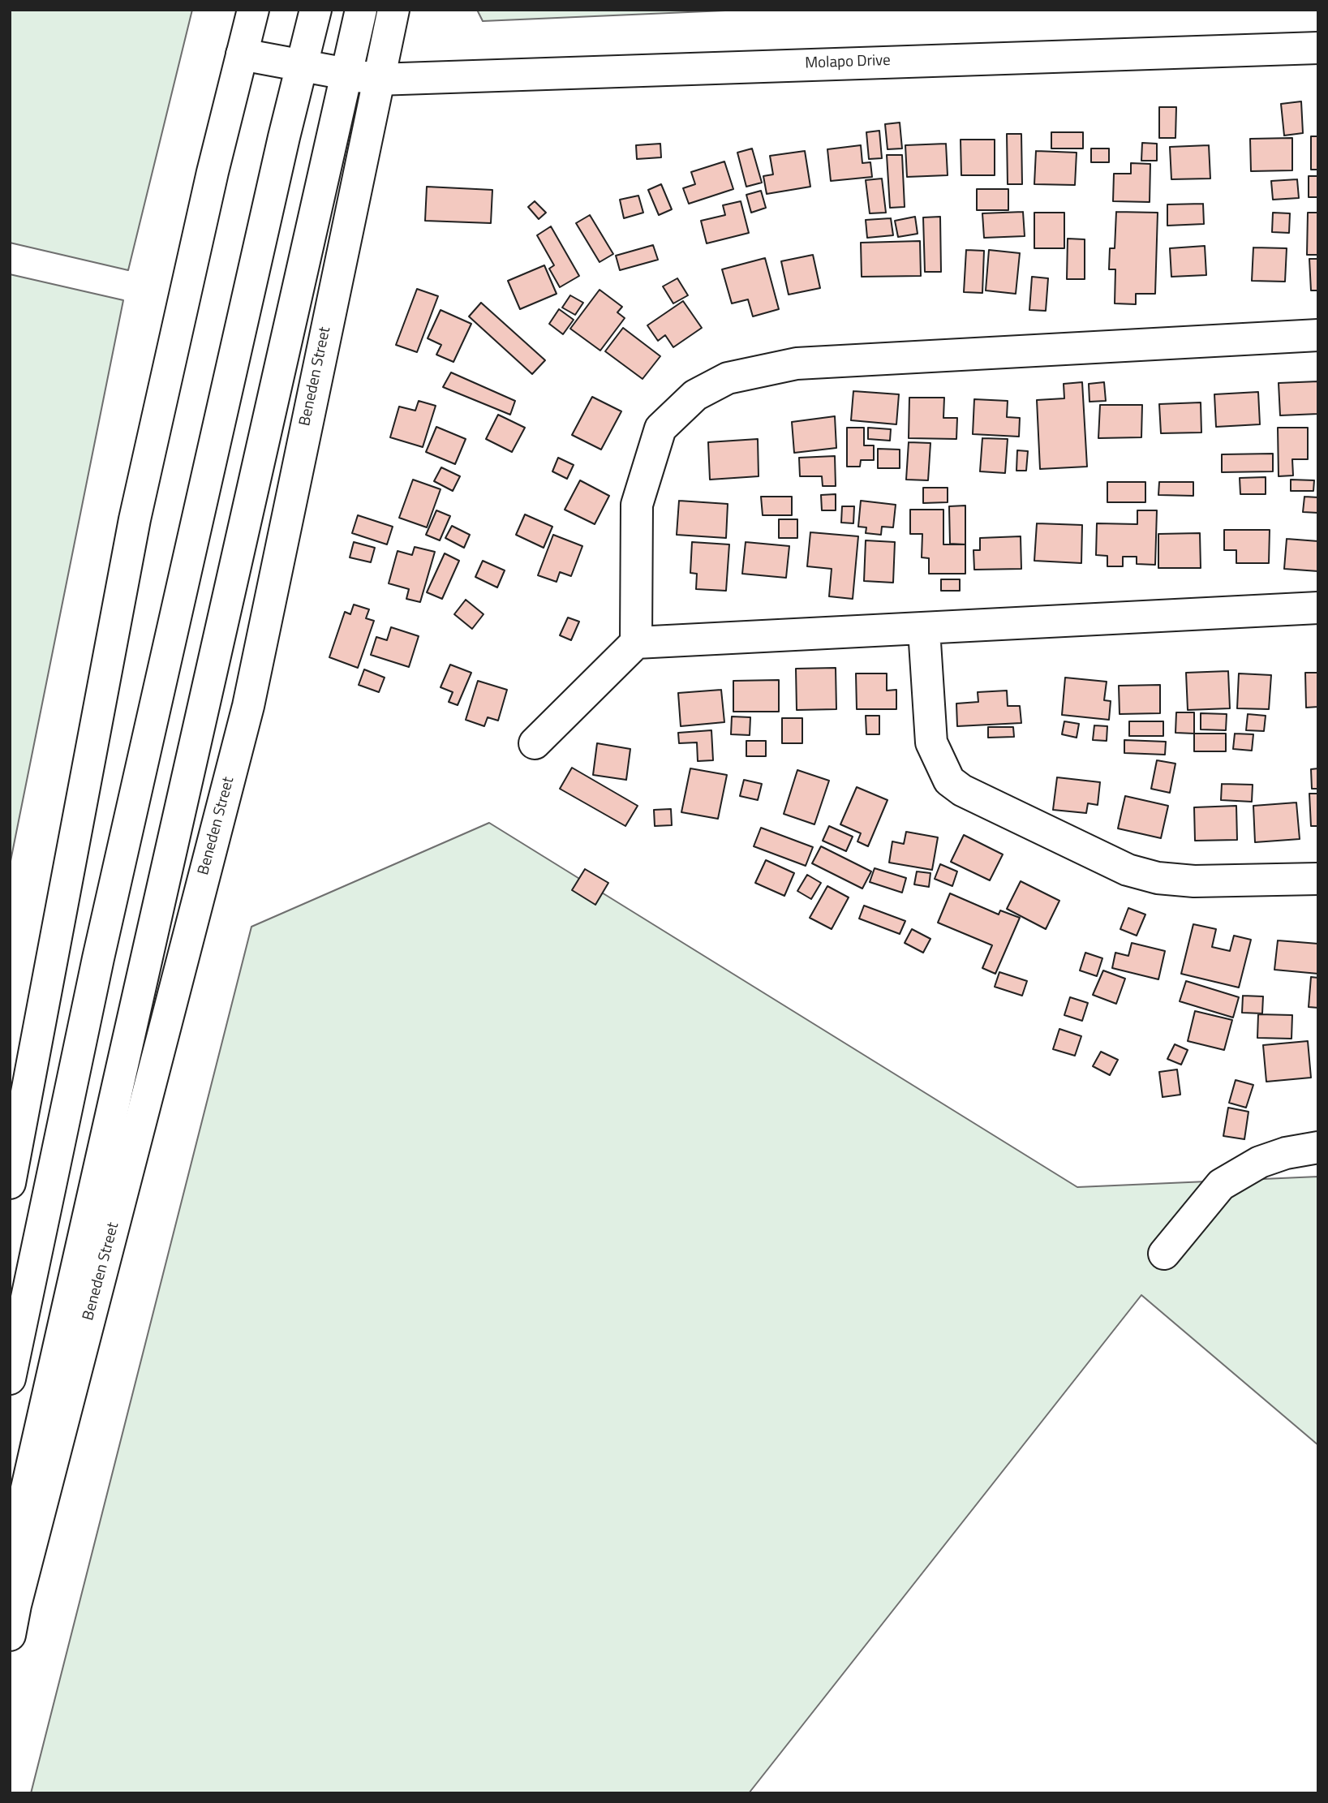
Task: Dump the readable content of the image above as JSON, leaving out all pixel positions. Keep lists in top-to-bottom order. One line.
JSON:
{"streets":{"street":["Molapo Drive","Beneden Street"]},"crossings":[["Molapo Drive","Beneden Street"]]}
